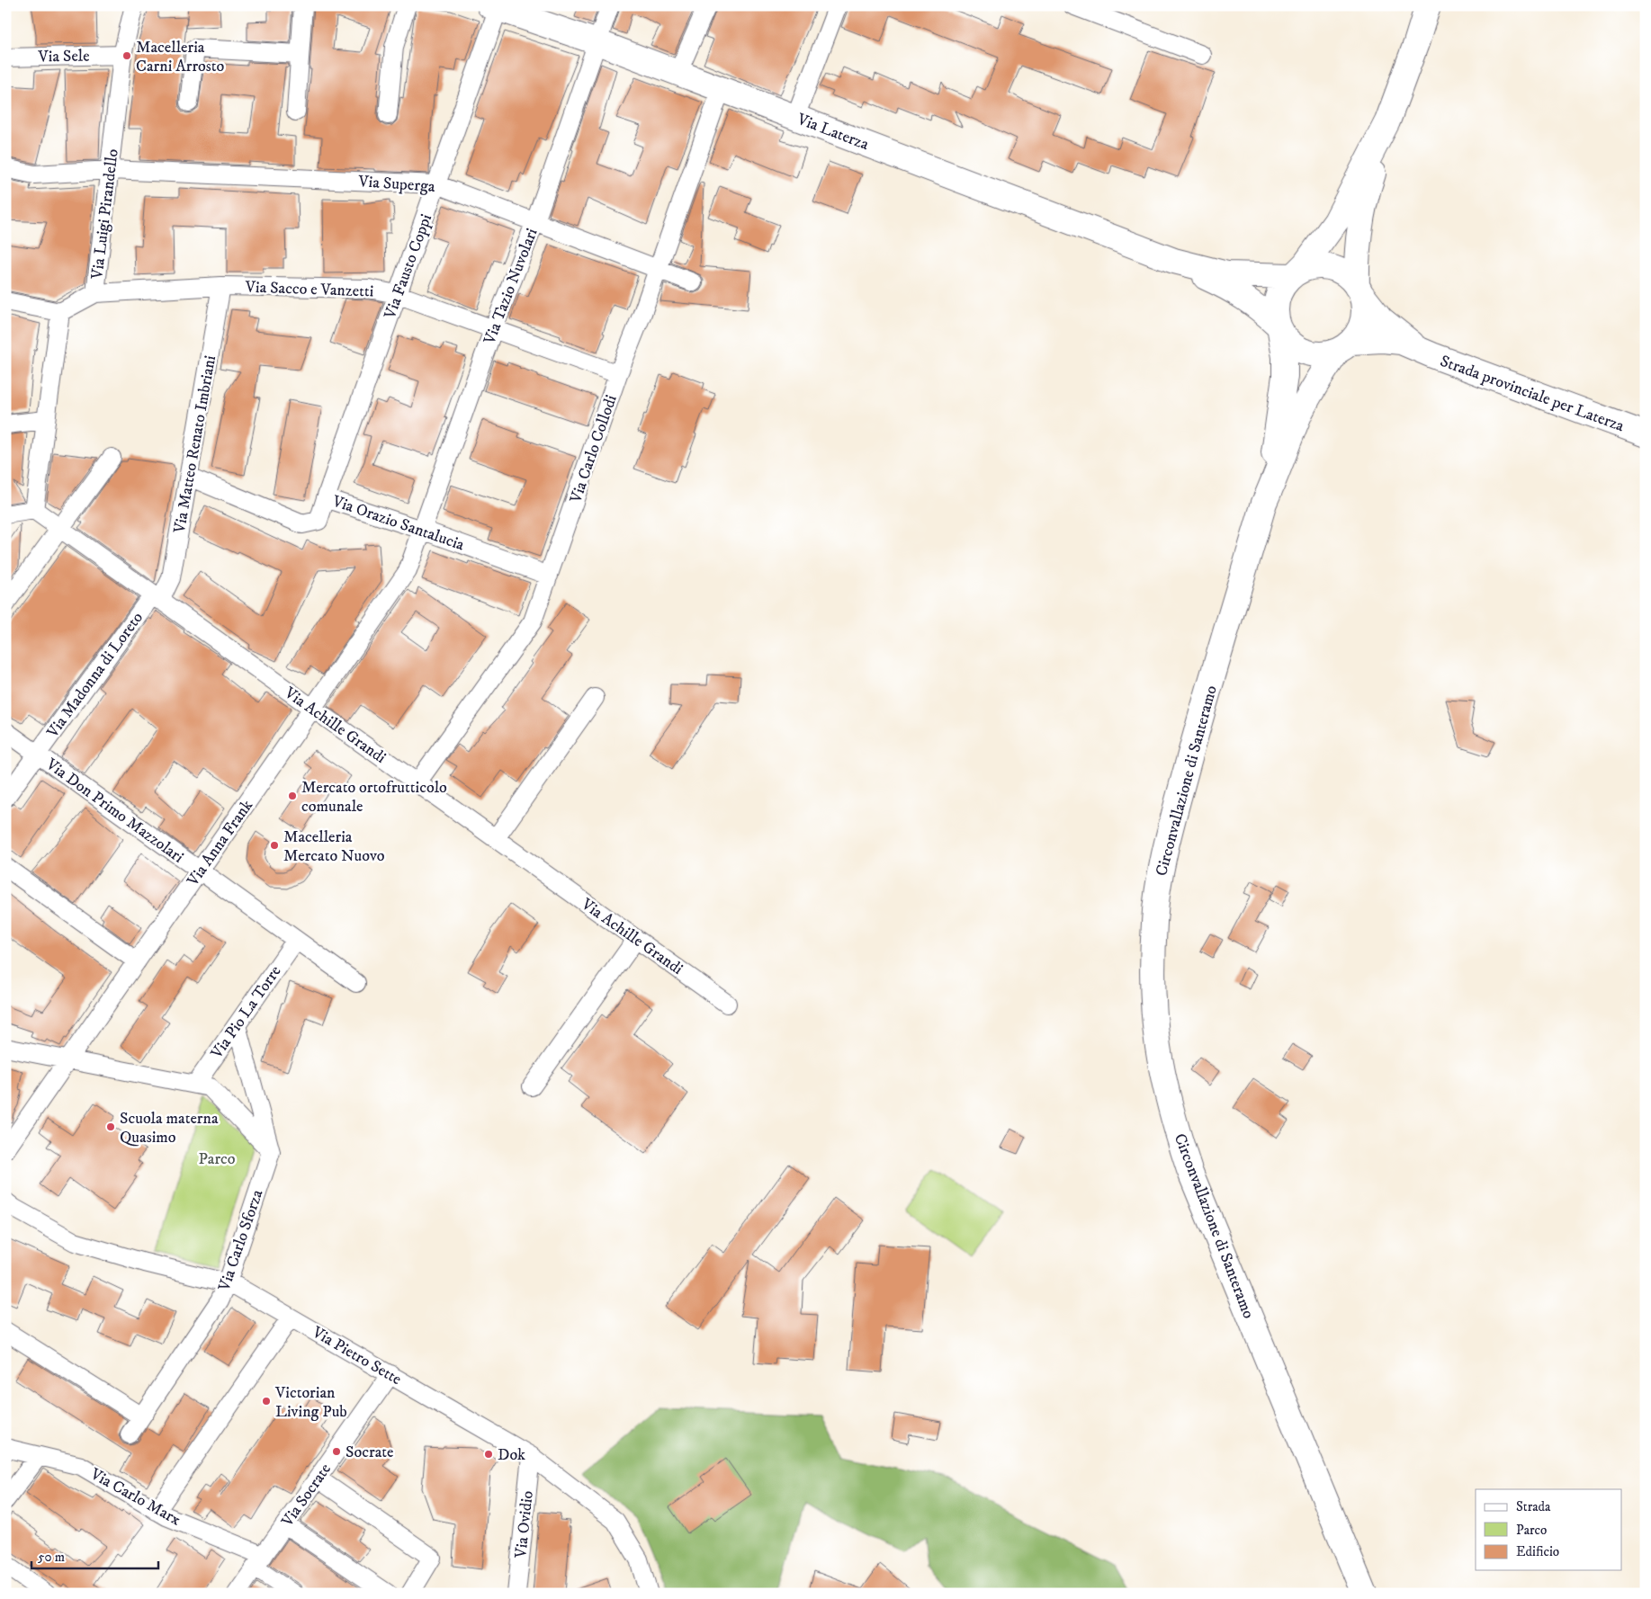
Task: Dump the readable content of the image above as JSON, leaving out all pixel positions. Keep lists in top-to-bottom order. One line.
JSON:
{"streets":{"main road":["Via Laterza","Strada provinciale per Laterza","Circonvallazione di Santeramo"],"street":["Via Sele","Via Superga","Via Luigi Pirandello","Via Fausto Coppi","Via Tazio Nuvolari","Via Sacco e Vanzetti","Via Matteo Renato Imbriani","Via Carlo Collodi","Via Orazio Santalucia","Via Madonna di Loreto","Via Achille Grandi","Via Don Primo Mazzolari","Via Anna Frank","Via Pio La Torre","Via Carlo Sforza","Via Pietro Sette","Via Socrate","Via Carlo Marx","Via Ovidio"]},"crossings":[["Via Sele","Via Luigi Pirandello"],["Via Laterza","Via Fausto Coppi"],["Via Laterza","Via Tazio Nuvolari"],["Via Laterza","Via Carlo Collodi"],["Via Superga","Via Luigi Pirandello"],["Via Superga","Via Fausto Coppi"],["Via Superga","Via Tazio Nuvolari"],["Via Superga","Via Carlo Collodi"],["Via Luigi Pirandello","Via Sacco e Vanzetti"],["Via Fausto Coppi","Via Sacco e Vanzetti"],["Via Fausto Coppi","Via Orazio Santalucia"],["Via Tazio Nuvolari","Via Sacco e Vanzetti"],["Via Tazio Nuvolari","Via Orazio Santalucia"],["Via Tazio Nuvolari","Via Anna Frank"],["Via Sacco e Vanzetti","Via Matteo Renato Imbriani"],["Via Sacco e Vanzetti","Via Carlo Collodi"],["Strada provinciale per Laterza","Circonvallazione di Santeramo"],["Via Matteo Renato Imbriani","Via Orazio Santalucia"],["Via Matteo Renato Imbriani","Via Madonna di Loreto"],["Via Matteo Renato Imbriani","Via Achille Grandi"],["Via Carlo Collodi","Via Orazio Santalucia"],["Via Carlo Collodi","Via Achille Grandi"],["Via Orazio Santalucia","Via Anna Frank"],["Via Madonna di Loreto","Via Achille Grandi"],["Via Madonna di Loreto","Via Don Primo Mazzolari"],["Via Achille Grandi","Via Anna Frank"],["Via Don Primo Mazzolari","Via Anna Frank"],["Via Don Primo Mazzolari","Via Pio La Torre"],["Via Carlo Sforza","Via Pietro Sette"],["Via Pietro Sette","Via Socrate"],["Via Pietro Sette","Via Ovidio"],["Via Socrate","Via Carlo Marx"]],"parks":["Parco"],"places":["Macelleria Carni Arrosto","Mercato ortofrutticolo comunale","Macelleria Mercato Nuovo","Scuola materna Quasimo","Victorian Living Pub","Socrate","Dok"],"legend":["Strada","Parco","Edificio"],"scale_bar":"50 m"}
